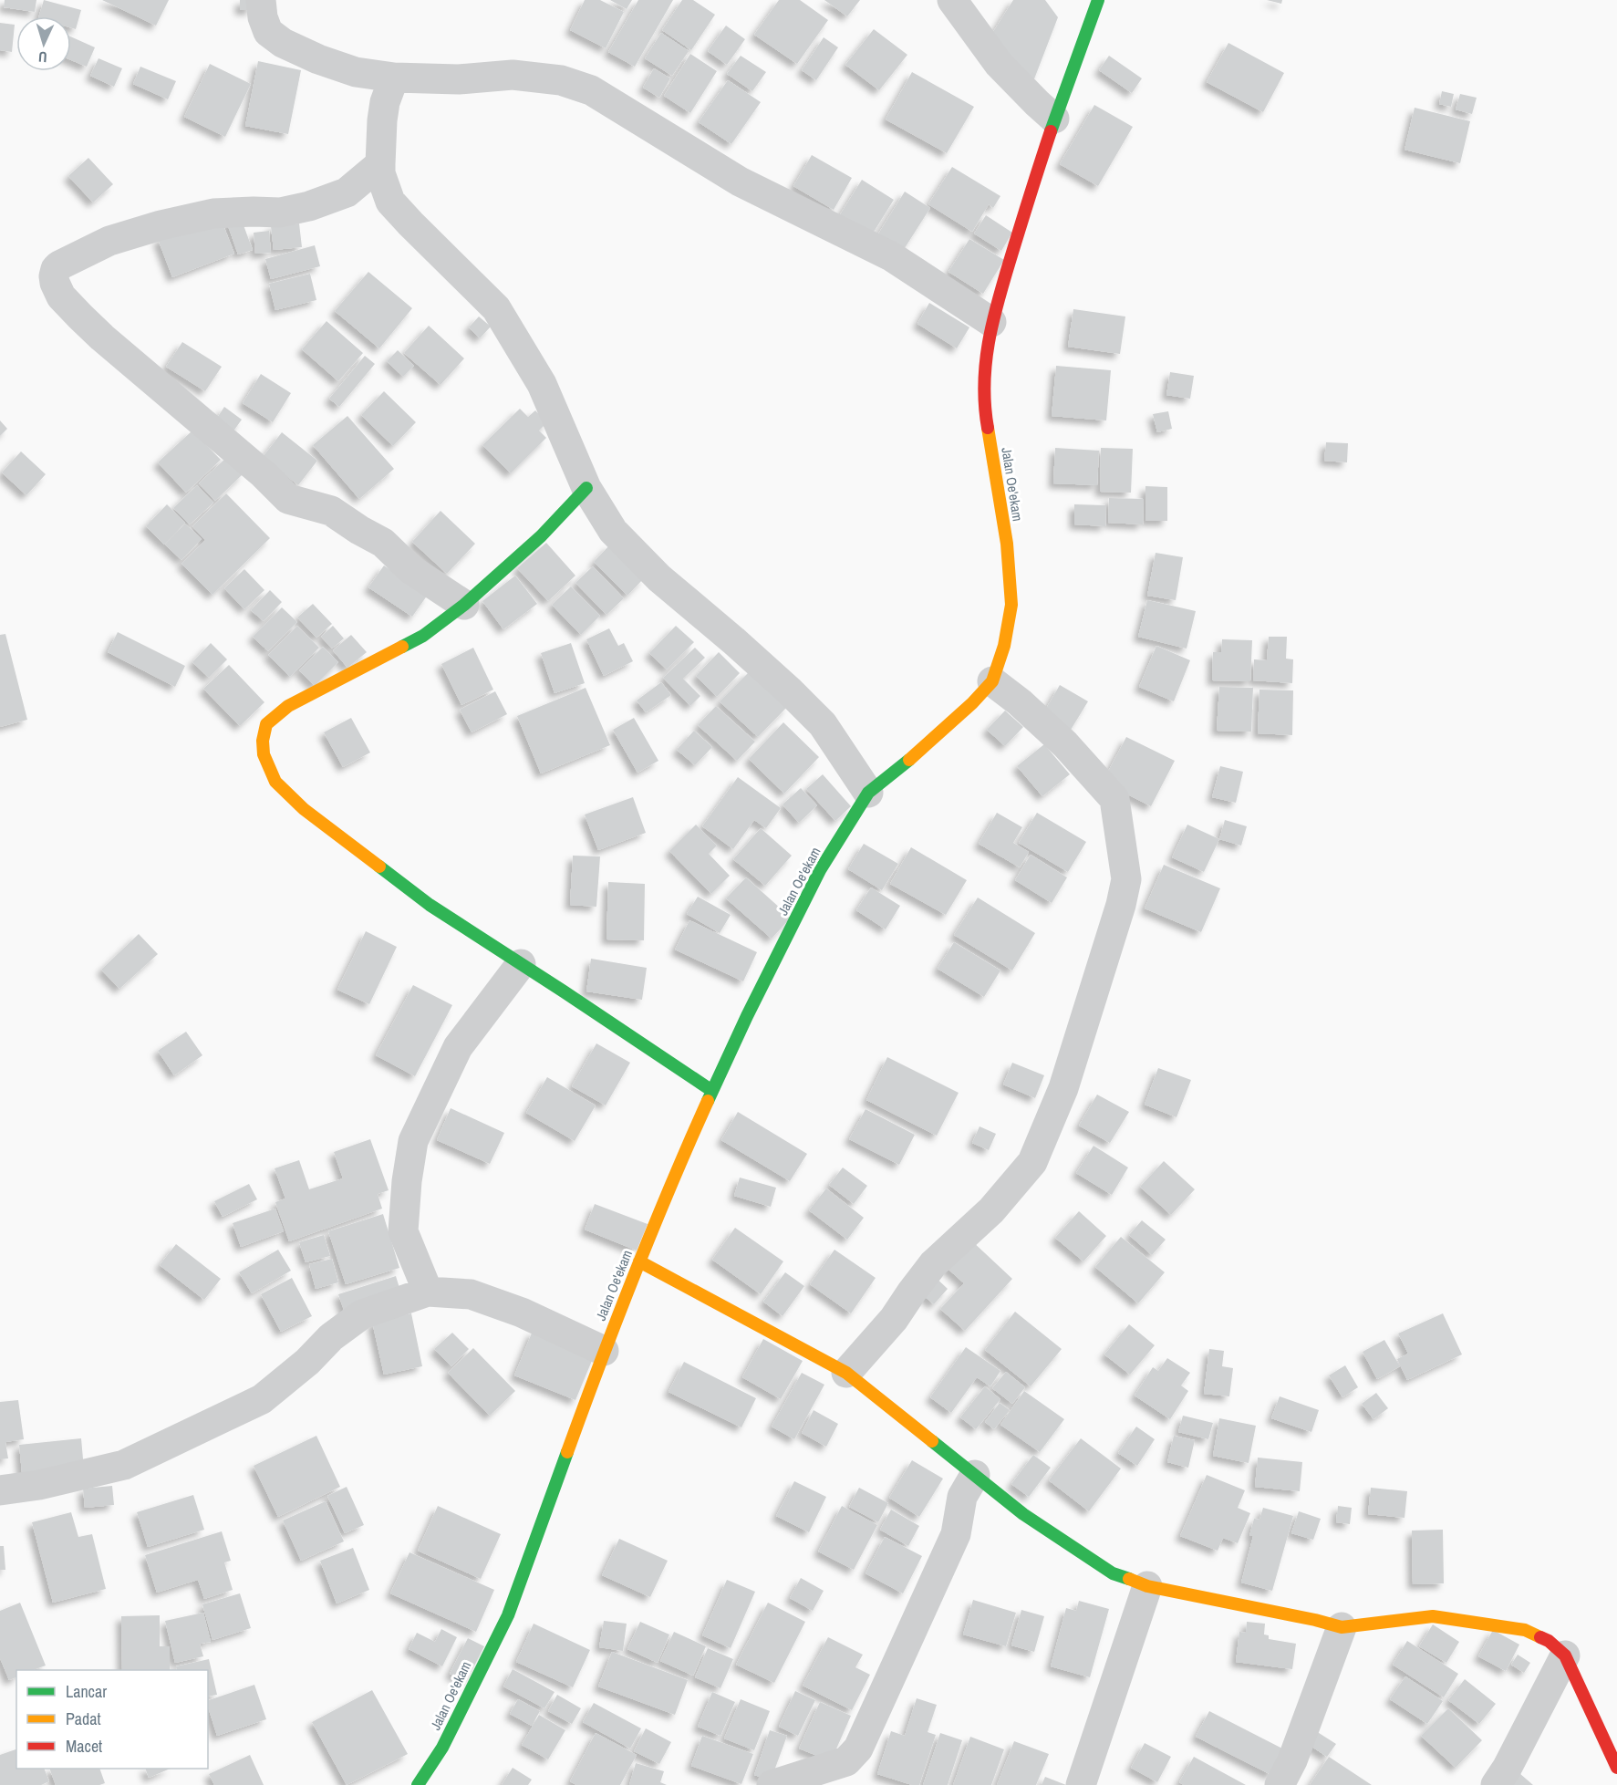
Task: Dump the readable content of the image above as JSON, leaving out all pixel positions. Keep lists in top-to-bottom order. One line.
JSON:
{"streets":{"street":["Jalan Oe'ekam"]},"legend":["Lancar","Padat","Macet"],"north":"bottom"}
